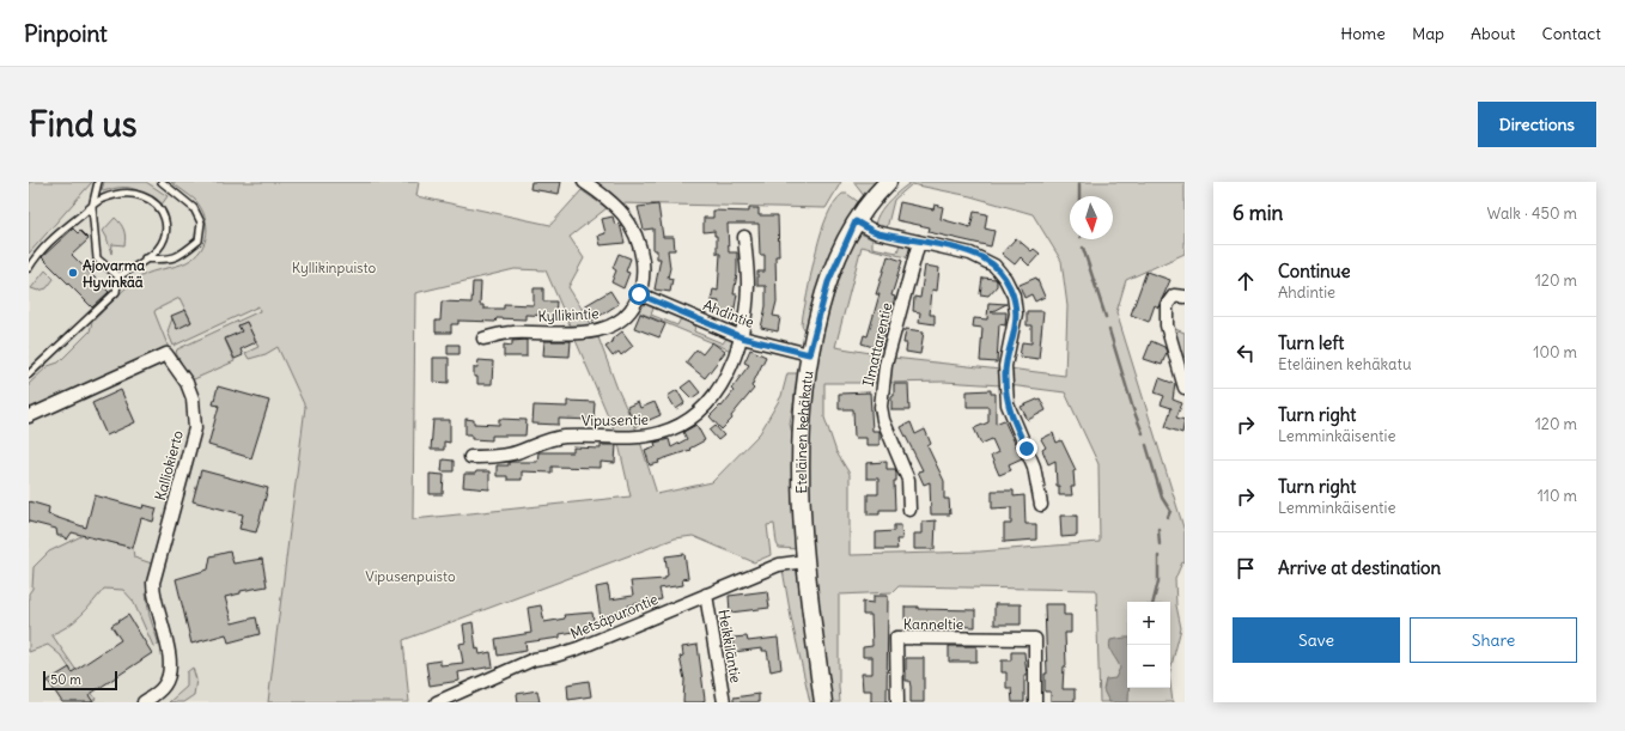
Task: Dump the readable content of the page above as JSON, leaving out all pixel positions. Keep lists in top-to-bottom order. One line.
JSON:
{"streets":{"street":["Ahdintie","Kyllikintie","Ilmattarentie","Vipusentie","Eteläinen kehäkatu","Kalliokierto","Metsäpurontie","Kanneltie","Heikkiläntie"]},"crossings":[["Ahdintie","Kyllikintie"],["Ahdintie","Vipusentie"],["Ahdintie","Eteläinen kehäkatu"],["Eteläinen kehäkatu","Metsäpurontie"],["Metsäpurontie","Heikkiläntie"]],"parks":["Kyllikinpuisto","Vipusenpuisto"],"places":["Ajovarma Hyvinkää"],"scale_bar":"50 m","north":"bottom","page":{"header":"Pinpoint","nav":["Home","Map","About","Contact"],"buttons":["Directions",["Save","Share"]],"title":"Find us","heading":["6 min","Walk · 450 m"],"list":[["Continue","Ahdintie","120 m"],["Turn left","Eteläinen kehäkatu","100 m"],["Turn right","Lemminkäisentie","120 m"],["Turn right","Lemminkäisentie","110 m"],"Arrive at destination"],"map_buttons":["+","−"],"scale":"50 m"}}
